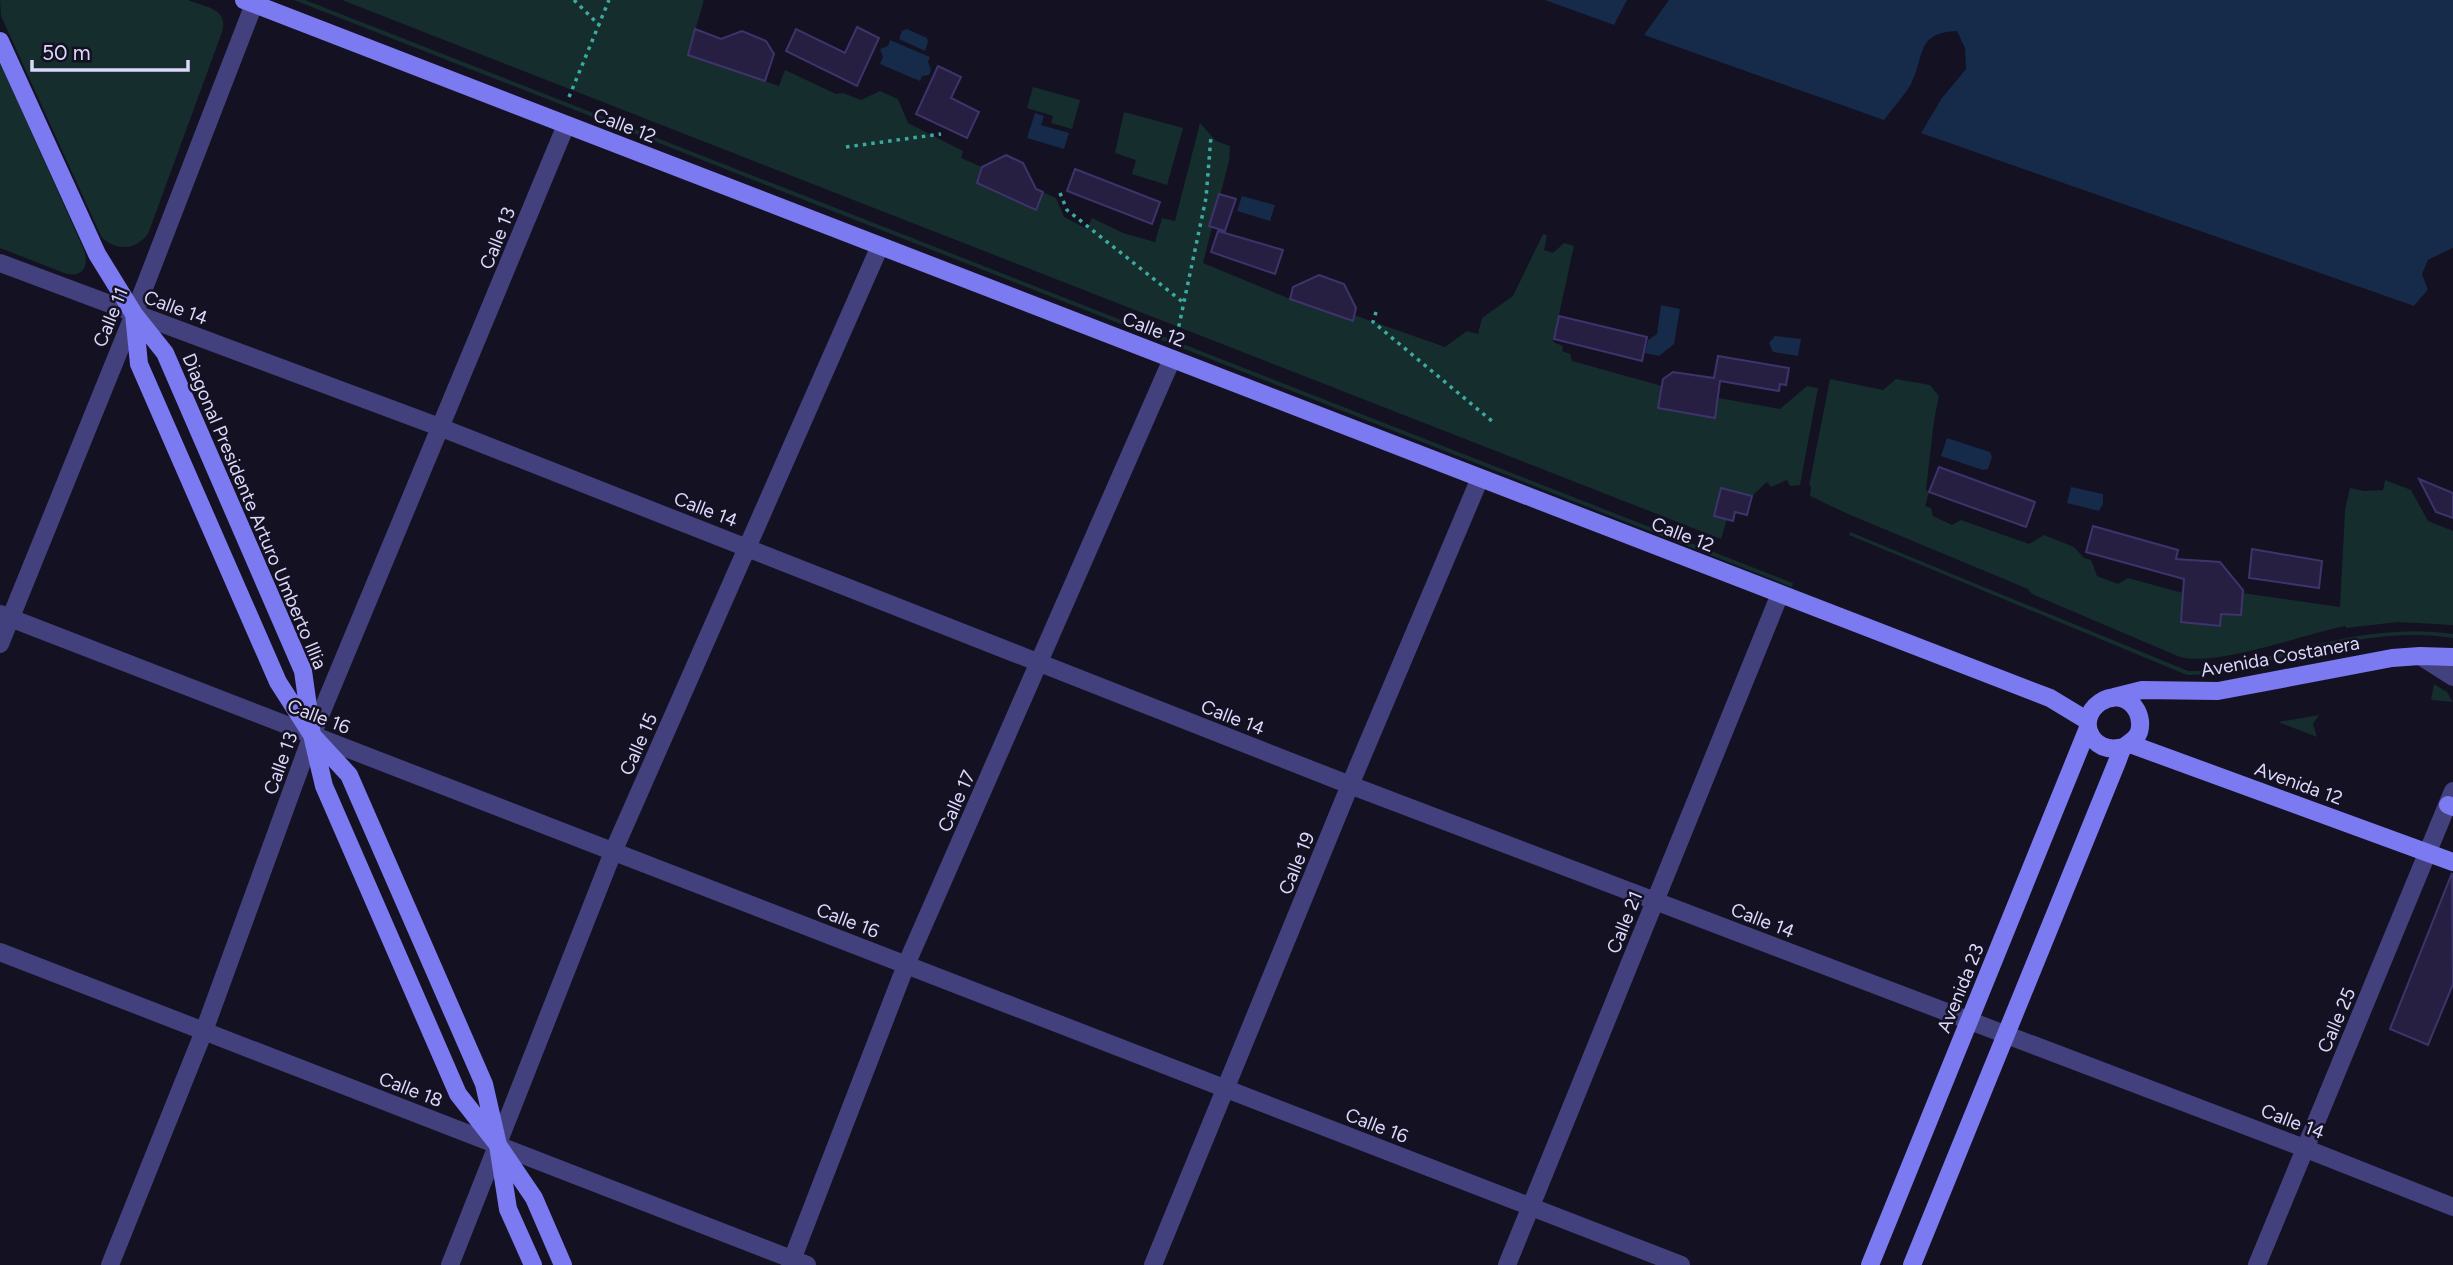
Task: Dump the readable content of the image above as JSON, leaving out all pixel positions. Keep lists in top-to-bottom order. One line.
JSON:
{"streets":{"main road":["Calle 12","Diagonal Presidente Arturo Umberto Illia","Avenida Costanera","Avenida 12","Avenida 23"],"street":["Calle 13","Calle 14","Calle 11","Calle 16","Calle 15","Calle 17","Calle 19","Calle 21","Calle 25","Calle 18"]},"crossings":[["Calle 12","Calle 13"],["Calle 12","Calle 11"],["Calle 12","Avenida Costanera"],["Calle 12","Calle 15"],["Calle 12","Avenida 12"],["Calle 12","Calle 17"],["Calle 12","Calle 19"],["Calle 12","Calle 21"],["Calle 12","Avenida 23"],["Calle 13","Calle 14"],["Calle 13","Diagonal Presidente Arturo Umberto Illia"],["Calle 13","Calle 16"],["Calle 13","Calle 18"],["Calle 14","Calle 11"],["Calle 14","Diagonal Presidente Arturo Umberto Illia"],["Calle 14","Calle 15"],["Calle 14","Calle 17"],["Calle 14","Calle 19"],["Calle 14","Calle 21"],["Calle 14","Avenida 23"],["Calle 14","Calle 25"],["Calle 11","Diagonal Presidente Arturo Umberto Illia"],["Calle 11","Calle 16"],["Diagonal Presidente Arturo Umberto Illia","Calle 16"],["Diagonal Presidente Arturo Umberto Illia","Calle 15"],["Diagonal Presidente Arturo Umberto Illia","Calle 18"],["Avenida Costanera","Avenida 12"],["Avenida Costanera","Avenida 23"],["Calle 16","Calle 15"],["Calle 16","Calle 17"],["Calle 16","Calle 19"],["Calle 16","Calle 21"],["Calle 15","Calle 18"],["Avenida 12","Avenida 23"],["Avenida 12","Calle 25"],["Calle 17","Calle 18"]],"scale_bar":"50 m"}
